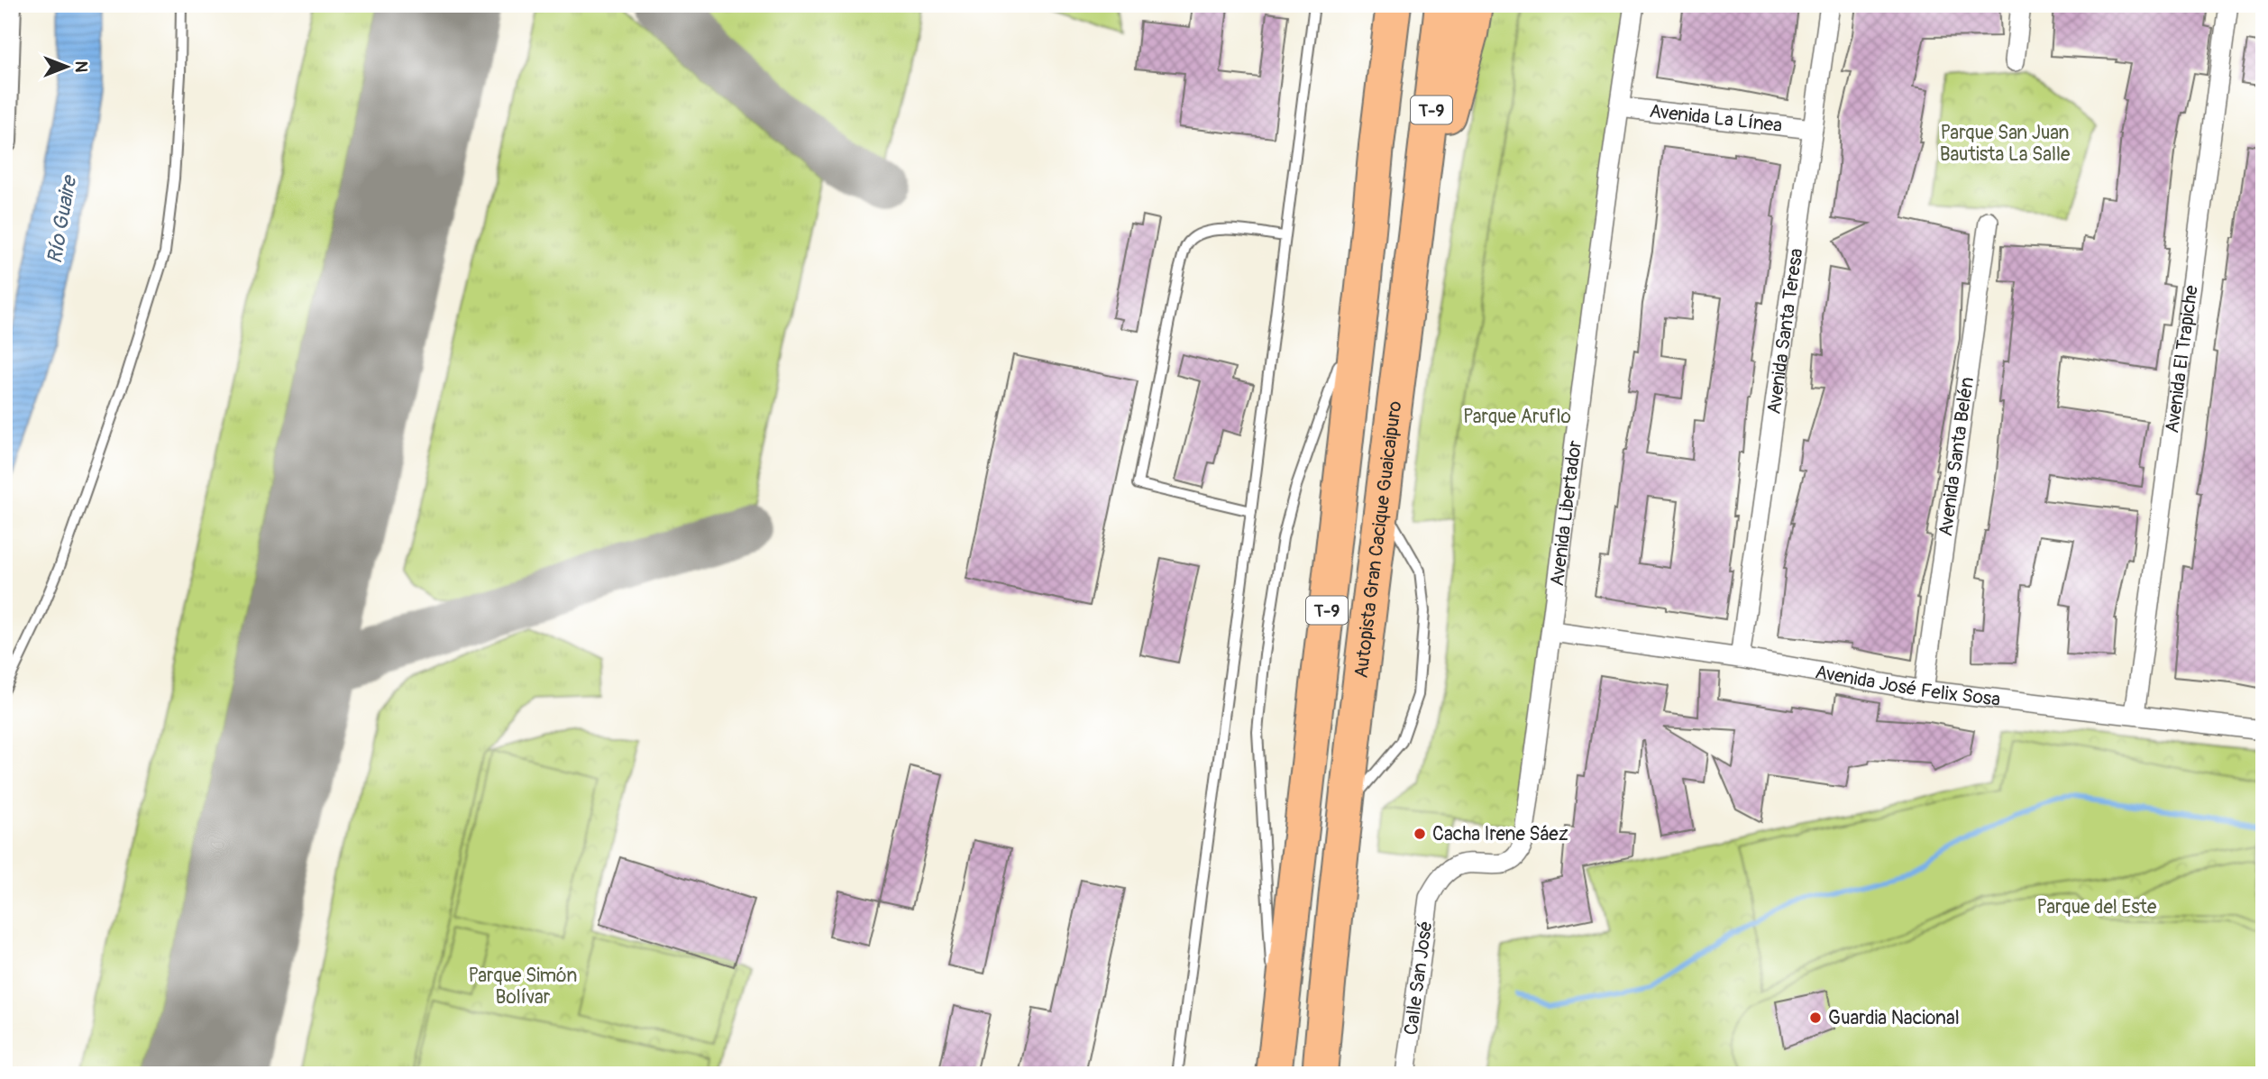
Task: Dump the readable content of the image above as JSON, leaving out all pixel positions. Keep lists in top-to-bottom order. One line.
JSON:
{"streets":{"highway":["T-9","Autopista Gran Cacique Guaicaipuro"],"street":["Avenida La Línea","Avenida Santa Teresa","Avenida El Trapiche","Avenida Santa Belén","Avenida Libertador","Avenida José Felix Sosa","Calle San José"]},"crossings":[["Avenida La Línea","Avenida Santa Teresa"],["Avenida La Línea","Avenida Libertador"],["Avenida Santa Teresa","Avenida José Felix Sosa"],["Avenida El Trapiche","Avenida José Felix Sosa"],["Avenida Santa Belén","Avenida José Felix Sosa"],["Avenida Libertador","Avenida José Felix Sosa"],["Avenida Libertador","Calle San José"]],"water":["Río Guaire"],"parks":["Parque San Juan Bautista La Salle","Parque Aruflo","Parque del Este","Parque Simón Bolívar"],"places":["Cacha Irene Sáez","Guardia Nacional"],"north":"right"}
